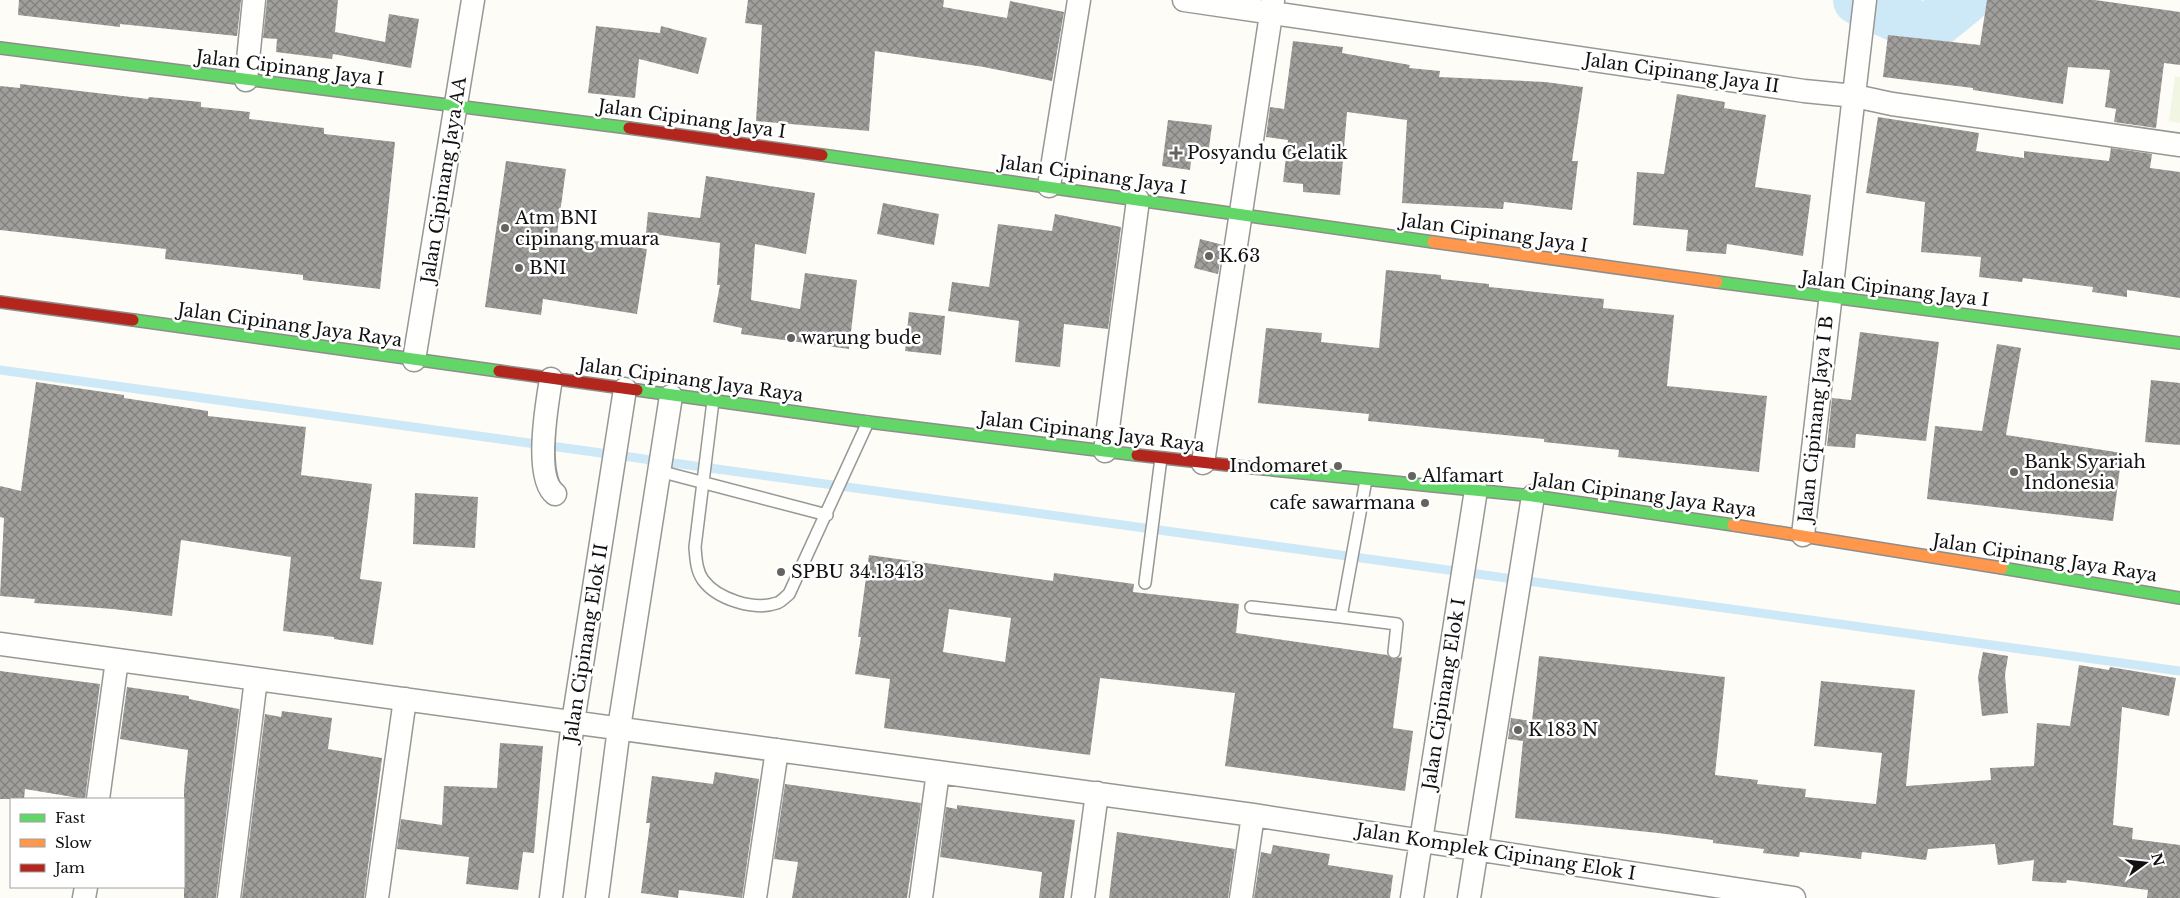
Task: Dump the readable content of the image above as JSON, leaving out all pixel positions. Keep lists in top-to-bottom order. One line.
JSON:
{"streets":{"street":["Jalan Cipinang Jaya I","Jalan Cipinang Jaya II","Jalan Cipinang Jaya AA","Jalan Cipinang Jaya Raya","Jalan Cipinang Jaya I B","Jalan Cipinang Elok II","Jalan Cipinang Elok I","Jalan Komplek Cipinang Elok I"]},"crossings":[["Jalan Cipinang Jaya I","Jalan Cipinang Jaya AA"],["Jalan Cipinang Jaya I","Jalan Cipinang Jaya I B"],["Jalan Cipinang Jaya II","Jalan Cipinang Jaya I B"],["Jalan Cipinang Jaya AA","Jalan Cipinang Jaya Raya"],["Jalan Cipinang Jaya Raya","Jalan Cipinang Jaya I B"],["Jalan Cipinang Jaya Raya","Jalan Cipinang Elok II"],["Jalan Cipinang Jaya Raya","Jalan Cipinang Elok I"],["Jalan Cipinang Elok II","Jalan Komplek Cipinang Elok I"],["Jalan Cipinang Elok I","Jalan Komplek Cipinang Elok I"]],"places":{"health":["Posyandu Gelatik"],"other":["Atm BNI cipinang muara","K.63","BNI","warung bude","Indomaret","Bank Syariah Indonesia","Alfamart","cafe sawarmana","SPBU 34.13413","K 183 N"]},"legend":["Fast","Slow","Jam"],"north":"right"}
